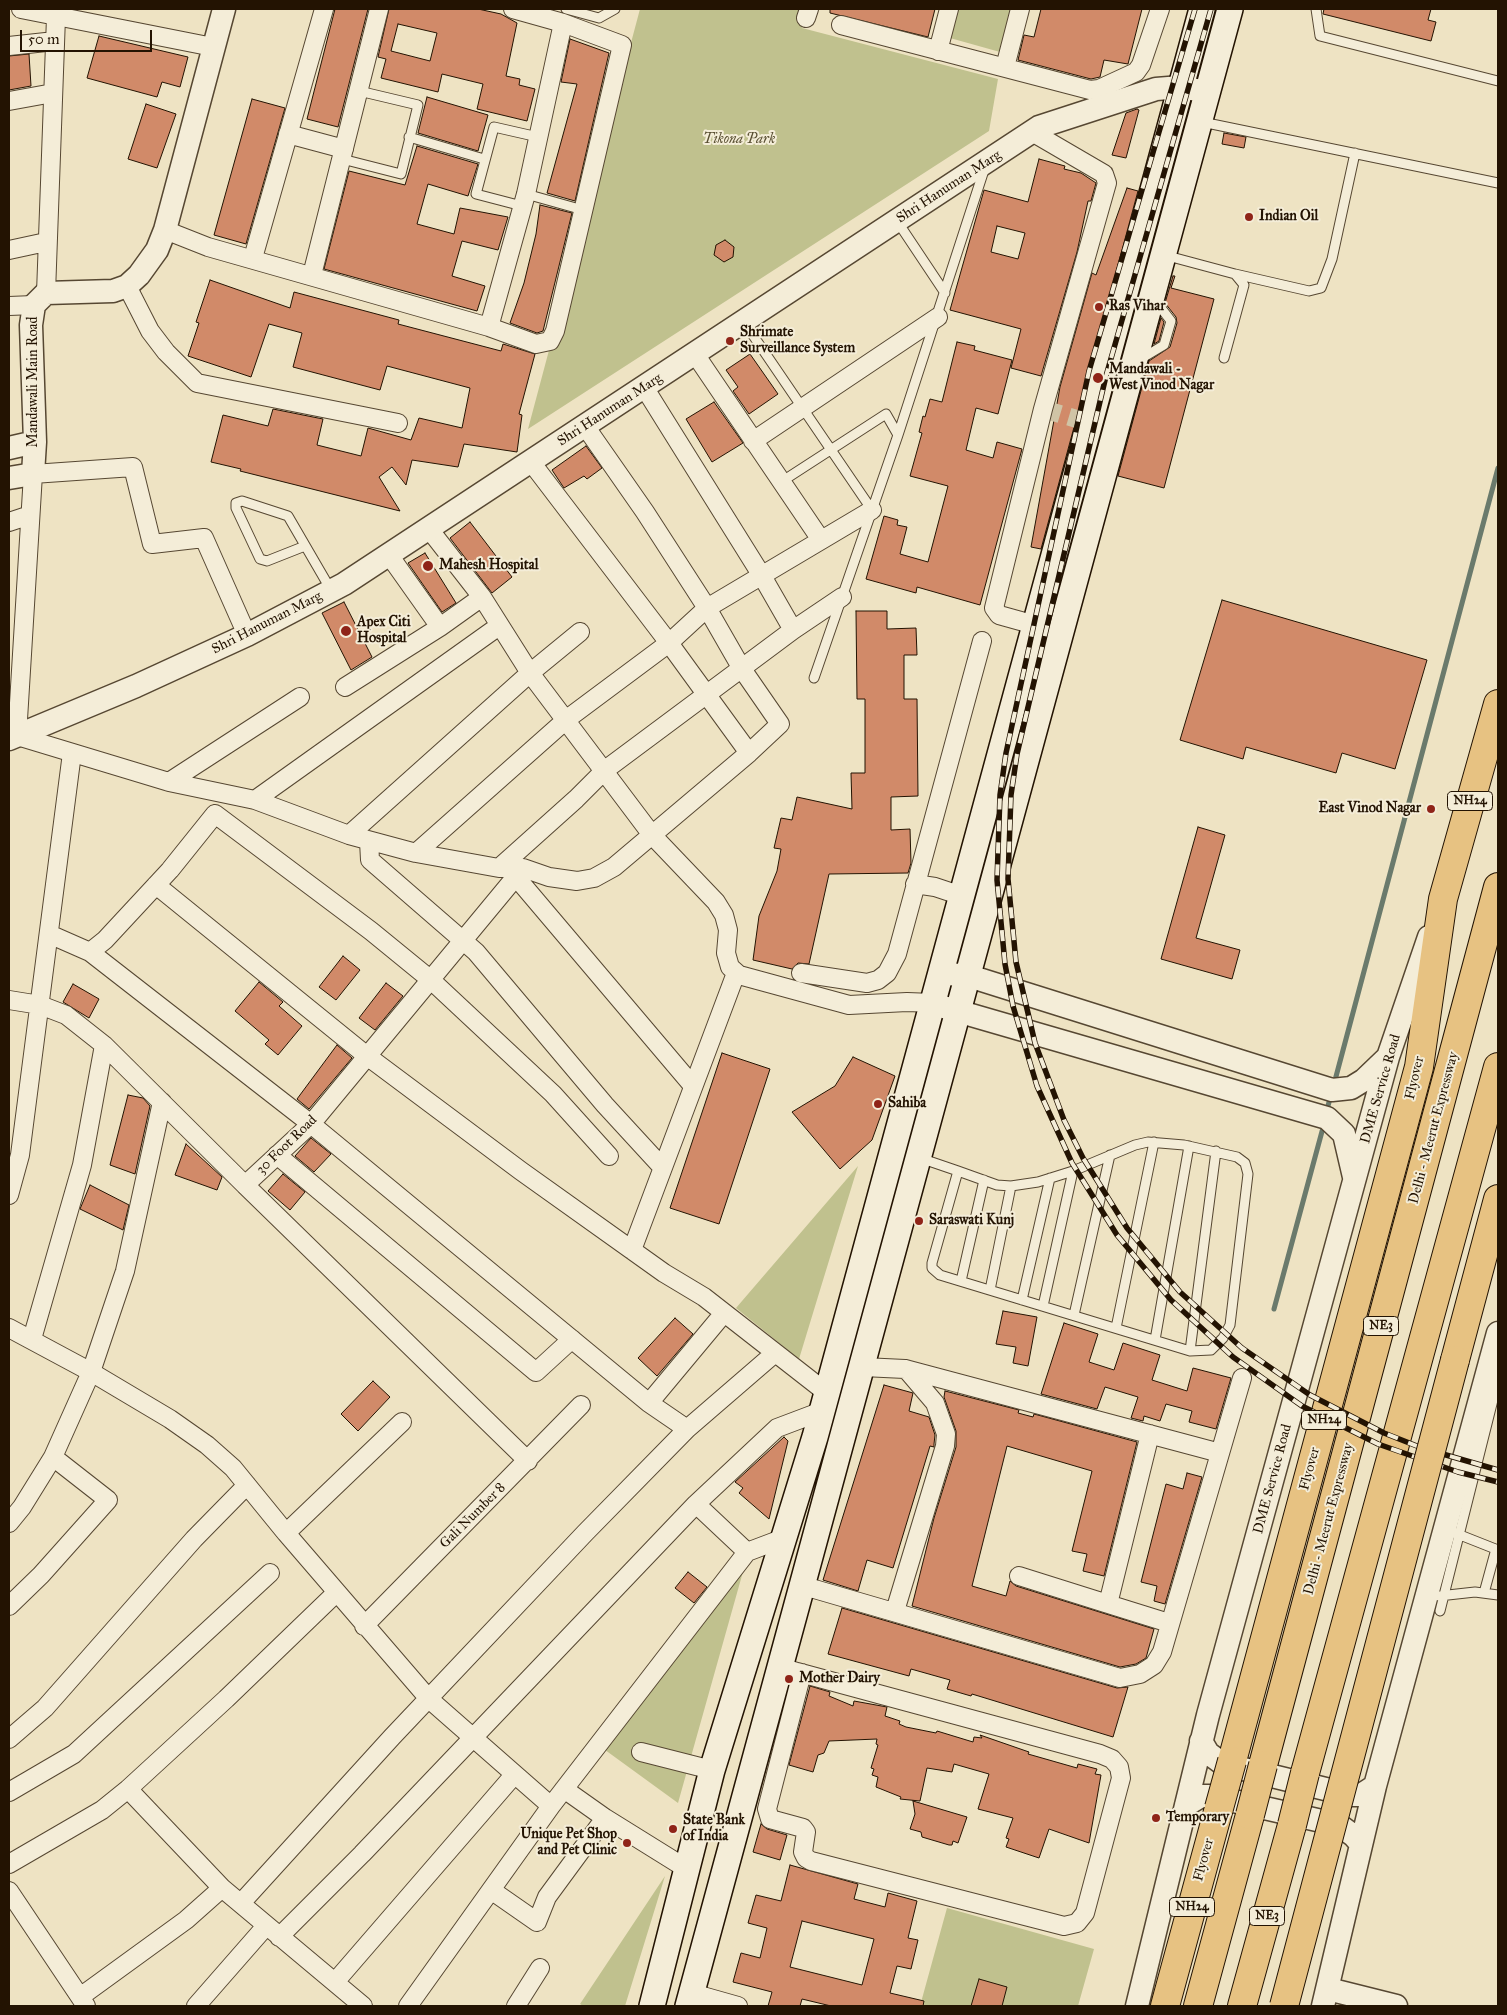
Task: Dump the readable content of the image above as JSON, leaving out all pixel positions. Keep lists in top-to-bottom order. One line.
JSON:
{"streets":{"highway":["NH24","Flyover","Delhi - Meerut Expressway","NE3"],"street":["Shri Hanuman Marg","Mandawali Main Road","DME Service Road","30 Foot Road","Gali Number 8"]},"crossings":[["Shri Hanuman Marg","Mandawali Main Road"],["NH24","Flyover"],["NH24","DME Service Road"],["Flyover","DME Service Road"]],"parks":["Tikona Park"],"places":["Indian Oil","Ras Vihar","Shrimate Surveillance System","Mandawali - West Vinod Nagar","Mahesh Hospital","Apex Citi Hospital","East Vinod Nagar","Sahiba","Saraswati Kunj","Mother Dairy","Temporary","State Bank of India","Unique Pet Shop and Pet Clinic"],"scale_bar":"50 m"}
